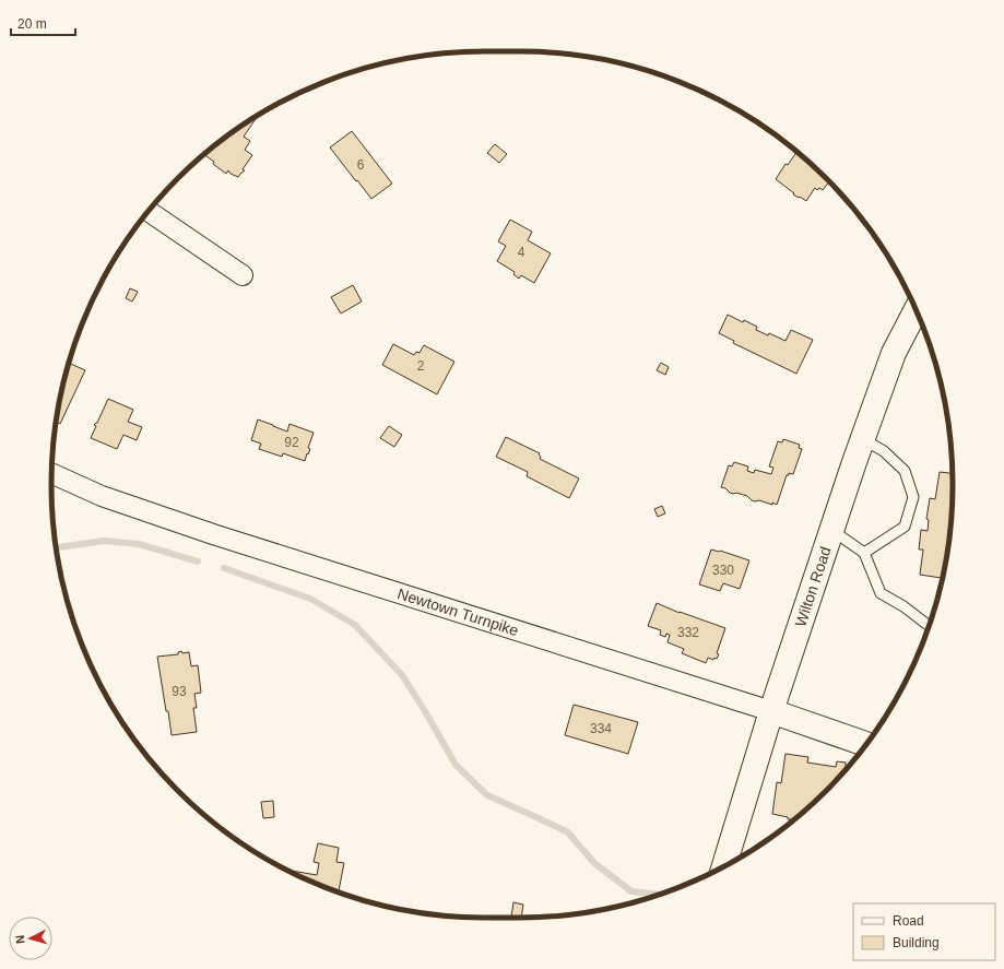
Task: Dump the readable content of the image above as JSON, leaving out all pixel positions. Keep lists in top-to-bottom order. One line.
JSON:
{"streets":{"main road":["Wilton Road","Newtown Turnpike"]},"crossings":[["Wilton Road","Newtown Turnpike"]],"house_numbers":["6","4","2","92","330","332","93","334"],"legend":["Road","Building"],"scale_bar":"20 m","north":"left"}
